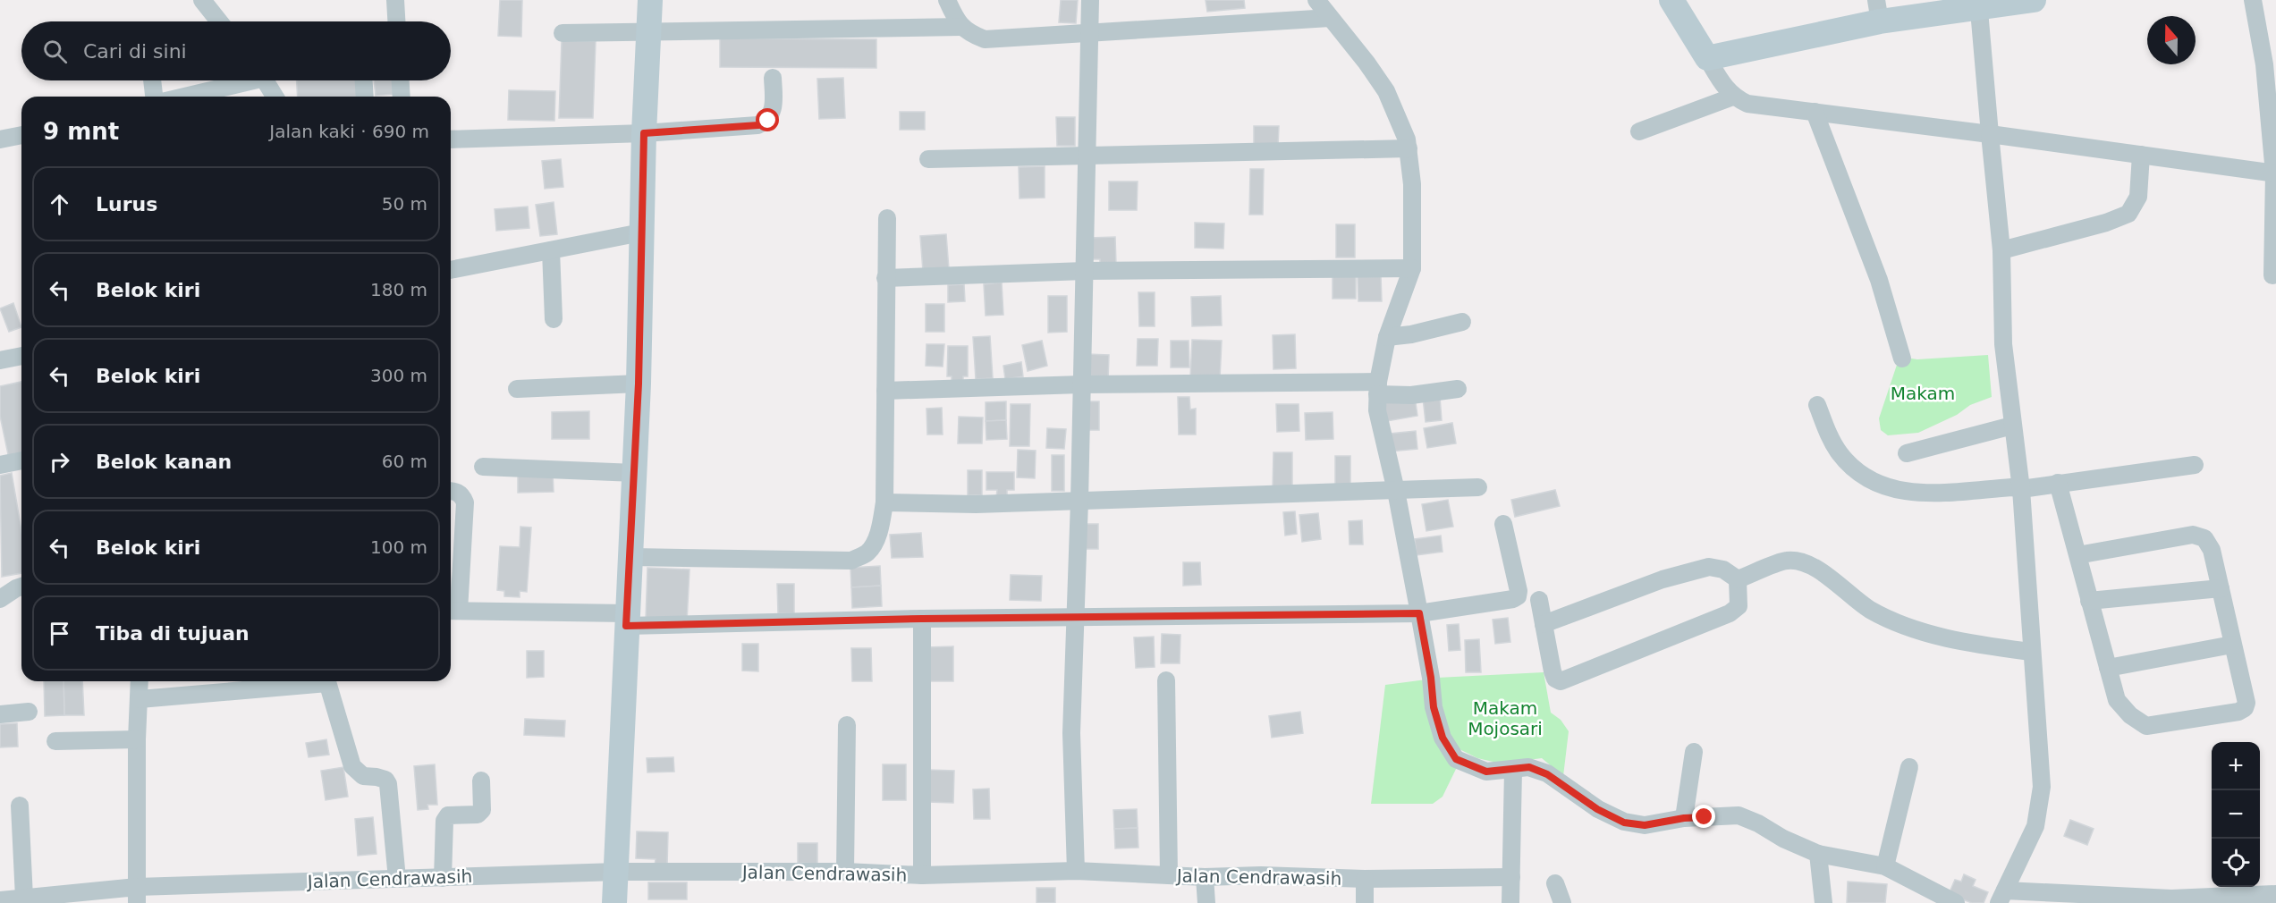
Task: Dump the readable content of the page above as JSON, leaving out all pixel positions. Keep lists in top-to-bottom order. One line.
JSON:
{"streets":{"street":["Jalan Cendrawasih"]},"parks":["Makam","Makam Mojosari"],"north":"top","page":{"search":"Cari di sini","heading":["9 mnt","Jalan kaki · 690 m"],"list":[["Lurus","50 m"],["Belok kiri","180 m"],["Belok kiri","300 m"],["Belok kanan","60 m"],["Belok kiri","100 m"],"Tiba di tujuan"],"map_buttons":["+","−"]}}
